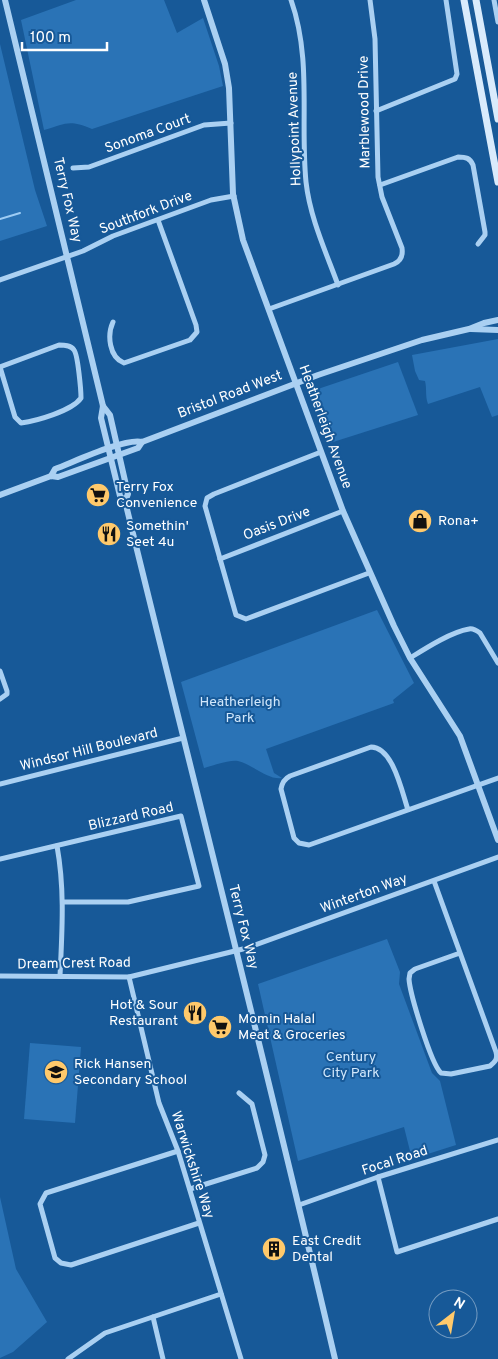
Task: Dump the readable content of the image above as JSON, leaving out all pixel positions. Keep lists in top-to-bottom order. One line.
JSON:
{"streets":{"street":["Marblewood Drive","Hollypoint Avenue","Sonoma Court","Terry Fox Way","Southfork Drive","Bristol Road West","Heatherleigh Avenue","Oasis Drive","Windsor Hill Boulevard","Blizzard Road","Winterton Way","Dream Crest Road","Focal Road","Warwickshire Way"]},"crossings":[["Marblewood Drive","Hollypoint Avenue"],["Marblewood Drive","Heatherleigh Avenue"],["Sonoma Court","Heatherleigh Avenue"],["Terry Fox Way","Southfork Drive"],["Terry Fox Way","Bristol Road West"],["Terry Fox Way","Windsor Hill Boulevard"],["Terry Fox Way","Winterton Way"],["Terry Fox Way","Dream Crest Road"],["Terry Fox Way","Focal Road"],["Southfork Drive","Heatherleigh Avenue"],["Bristol Road West","Heatherleigh Avenue"],["Heatherleigh Avenue","Oasis Drive"],["Winterton Way","Dream Crest Road"],["Dream Crest Road","Warwickshire Way"]],"parks":["Heatherleigh Park","Century City Park"],"places":{"supermarket":["Terry Fox Convenience","Momin Halal Meat & Groceries"],"shop":["Rona+"],"restaurant":["Somethin' Seet 4u","Hot & Sour Restaurant"],"school or university":["Rick Hansen Secondary School"],"building":["East Credit Dental"]},"scale_bar":"100 m","north":"top right"}
